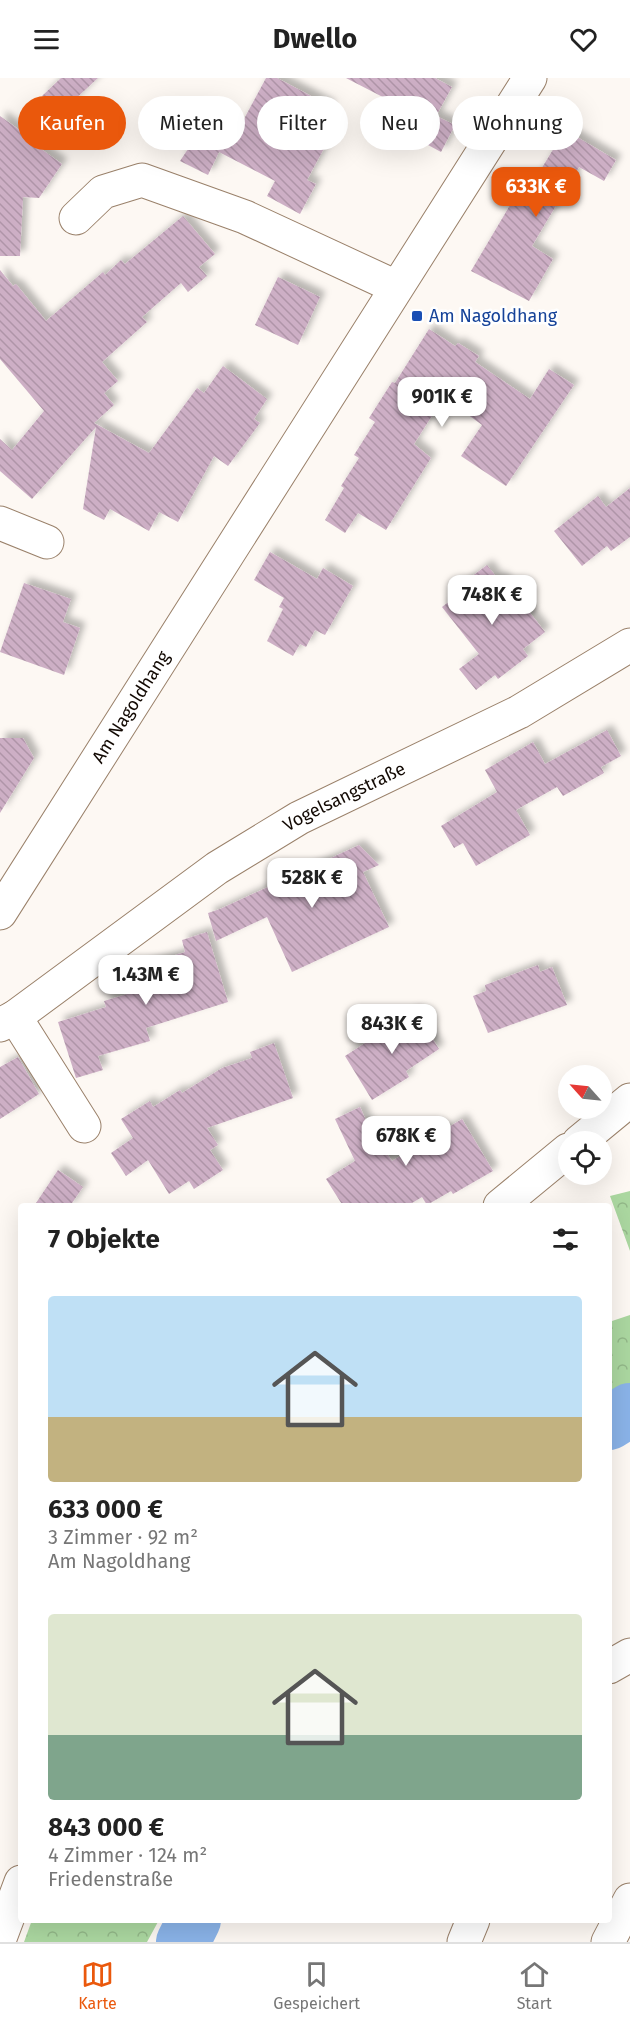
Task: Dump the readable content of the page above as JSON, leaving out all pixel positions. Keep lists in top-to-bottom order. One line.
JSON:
{"streets":{"street":["Am Nagoldhang","Vogelsangstraße"]},"places":{"transit":["Am Nagoldhang"]},"north":"top left","page":{"header":"Dwello","chip":["Kaufen","Mieten","Filter","Neu","Wohnung"],"price":["633K €","901K €","748K €","528K €","1.43M €","843K €","678K €"],"heading":"7 Objekte","list":[{"name":"633 000 €","note":"3 Zimmer · 92 m² · Am Nagoldhang"},{"name":"843 000 €","note":"4 Zimmer · 124 m² · Friedenstraße"}],"tabs":["Karte","Gespeichert","Start"]}}
